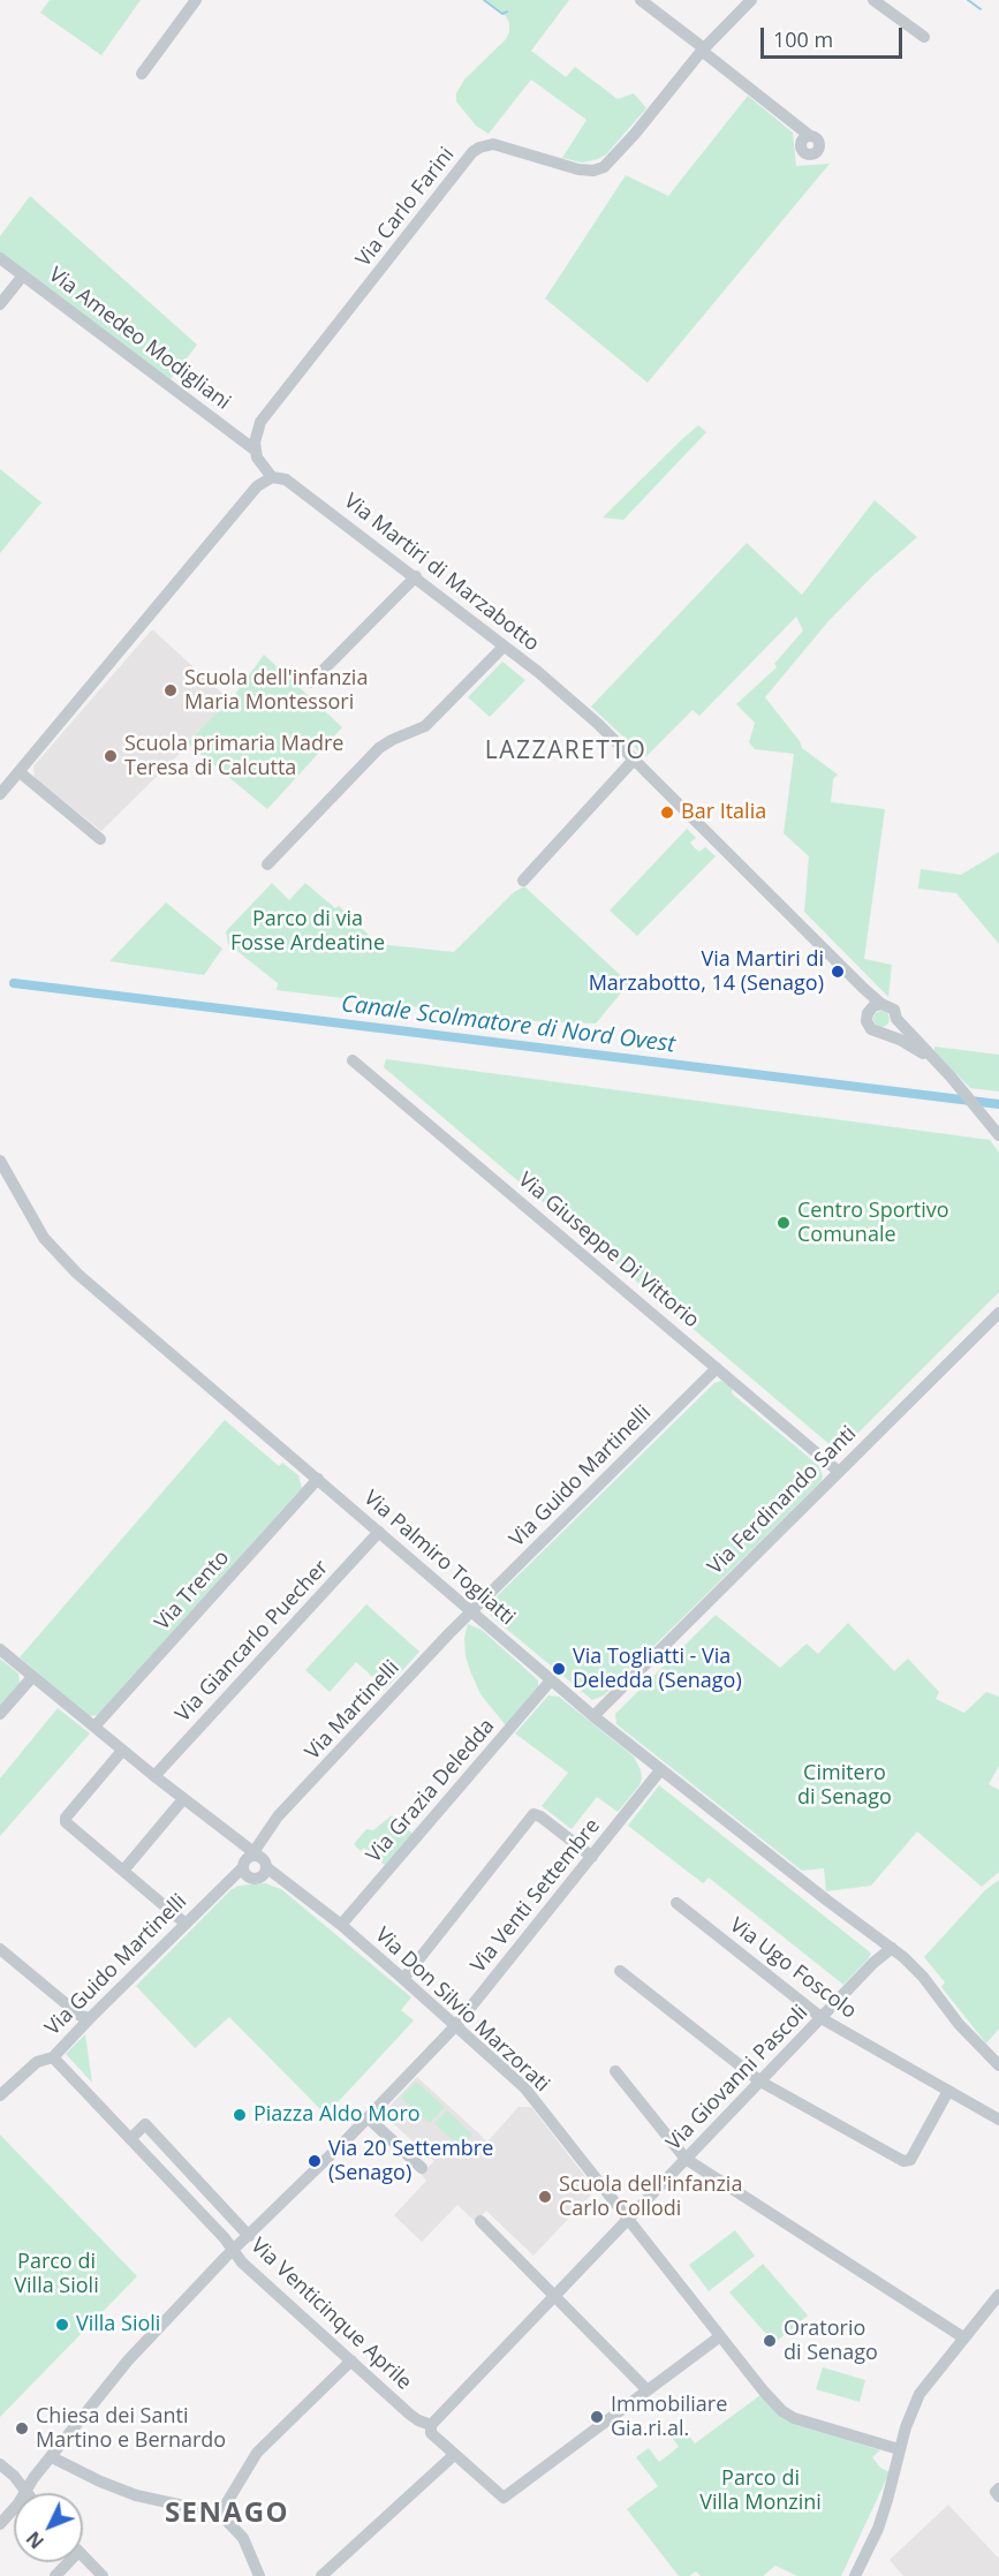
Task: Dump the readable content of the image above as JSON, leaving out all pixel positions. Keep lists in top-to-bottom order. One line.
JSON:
{"streets":{"street":["Via Carlo Farini","Via Amedeo Modigliani","Via Martiri di Marzabotto","Via Giuseppe Di Vittorio","Via Guido Martinelli","Via Ferdinando Santi","Via Palmiro Togliatti","Via Trento","Via Giancarlo Puecher","Via Martinelli","Via Grazia Deledda","Via Venti Settembre","Via Ugo Foscolo","Via Don Silvio Marzorati","Via Giovanni Pascoli","Via Venticinque Aprile"]},"crossings":[["Via Carlo Farini","Via Amedeo Modigliani"],["Via Giuseppe Di Vittorio","Via Guido Martinelli"],["Via Giuseppe Di Vittorio","Via Ferdinando Santi"],["Via Guido Martinelli","Via Palmiro Togliatti"],["Via Guido Martinelli","Via Martinelli"],["Via Guido Martinelli","Via Venticinque Aprile"],["Via Ferdinando Santi","Via Palmiro Togliatti"],["Via Palmiro Togliatti","Via Trento"],["Via Palmiro Togliatti","Via Giancarlo Puecher"],["Via Palmiro Togliatti","Via Martinelli"],["Via Palmiro Togliatti","Via Grazia Deledda"],["Via Palmiro Togliatti","Via Venti Settembre"],["Via Palmiro Togliatti","Via Giovanni Pascoli"],["Via Grazia Deledda","Via Don Silvio Marzorati"],["Via Venti Settembre","Via Don Silvio Marzorati"],["Via Venti Settembre","Via Venticinque Aprile"],["Via Ugo Foscolo","Via Giovanni Pascoli"],["Via Don Silvio Marzorati","Via Giovanni Pascoli"],["Via Giovanni Pascoli","Via Venticinque Aprile"]],"districts":["LAZZARETTO","SENAGO"],"water":["Canale Scolmatore di Nord Ovest"],"parks":["Parco di via Fosse Ardeatine","Cimitero di Senago","Parco di Villa Sioli","Parco di Villa Monzini"],"places":["Scuola dell'infanzia Maria Montessori","Scuola primaria Madre Teresa di Calcutta","Bar Italia","Via Martiri di Marzabotto, 14 (Senago)","Centro Sportivo Comunale","Via Togliatti - Via Deledda (Senago)","Piazza Aldo Moro","Via 20 Settembre (Senago)","Scuola dell'infanzia Carlo Collodi","Villa Sioli","Oratorio di Senago","Immobiliare Gia.ri.al.","Chiesa dei Santi Martino e Bernardo"],"scale_bar":"100 m","north":"bottom left"}
